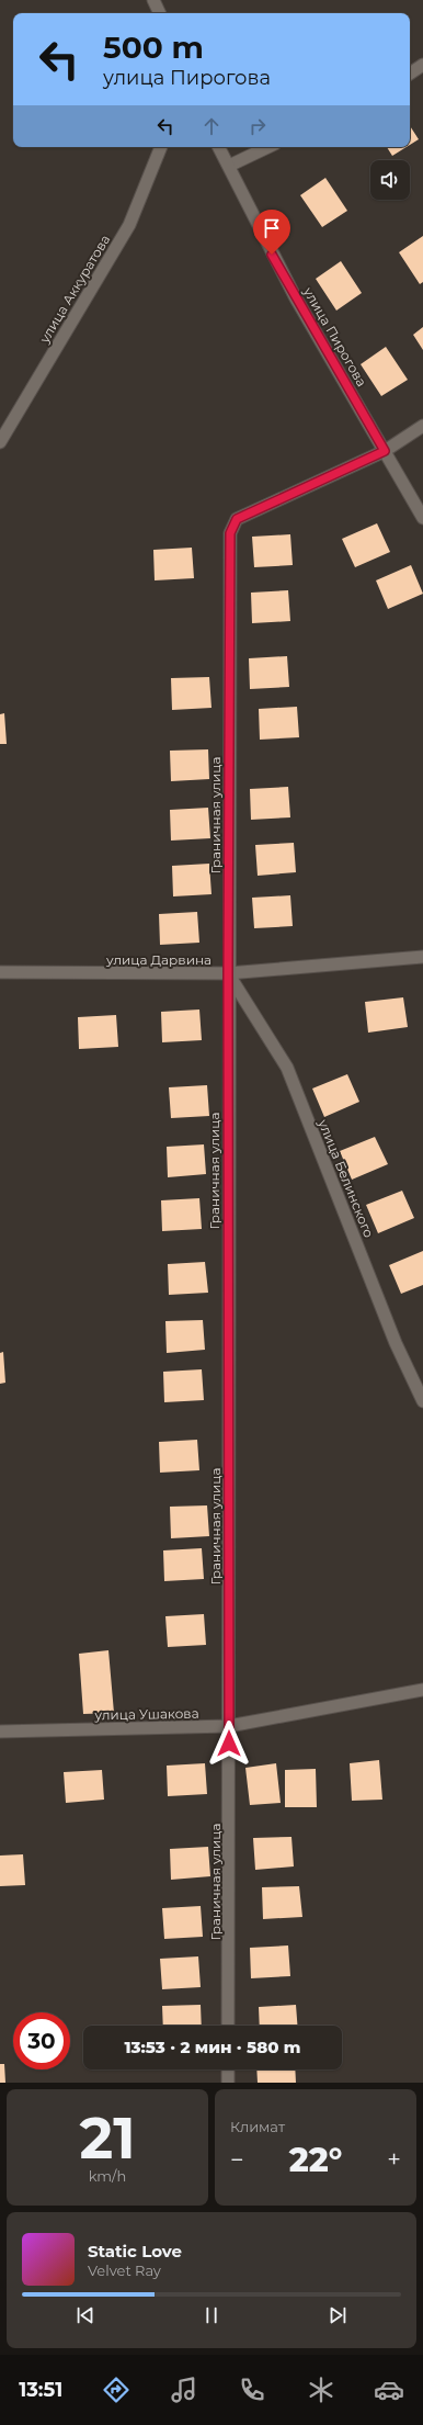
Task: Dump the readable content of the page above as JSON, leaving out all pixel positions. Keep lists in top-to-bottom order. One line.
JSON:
{"streets":{"street":["улица Аккуратова","улица Пирогова","Граничная улица","улица Дарвина","улица Белинского","улица Ушакова"]},"crossings":[["улица Пирогова","Граничная улица"],["Граничная улица","улица Дарвина"],["Граничная улица","улица Белинского"],["Граничная улица","улица Ушакова"],["улица Дарвина","улица Белинского"]],"page":{"turn":["500 m","улица Пирогова"],"limit":"30","trip":"13:53 · 2 мин · 580 m","tile":[["21","km/h"],"Климат"],"heat":["−","22°","+"],"song":["Static Love","Velvet Ray"],"tabs":"13:51"}}
